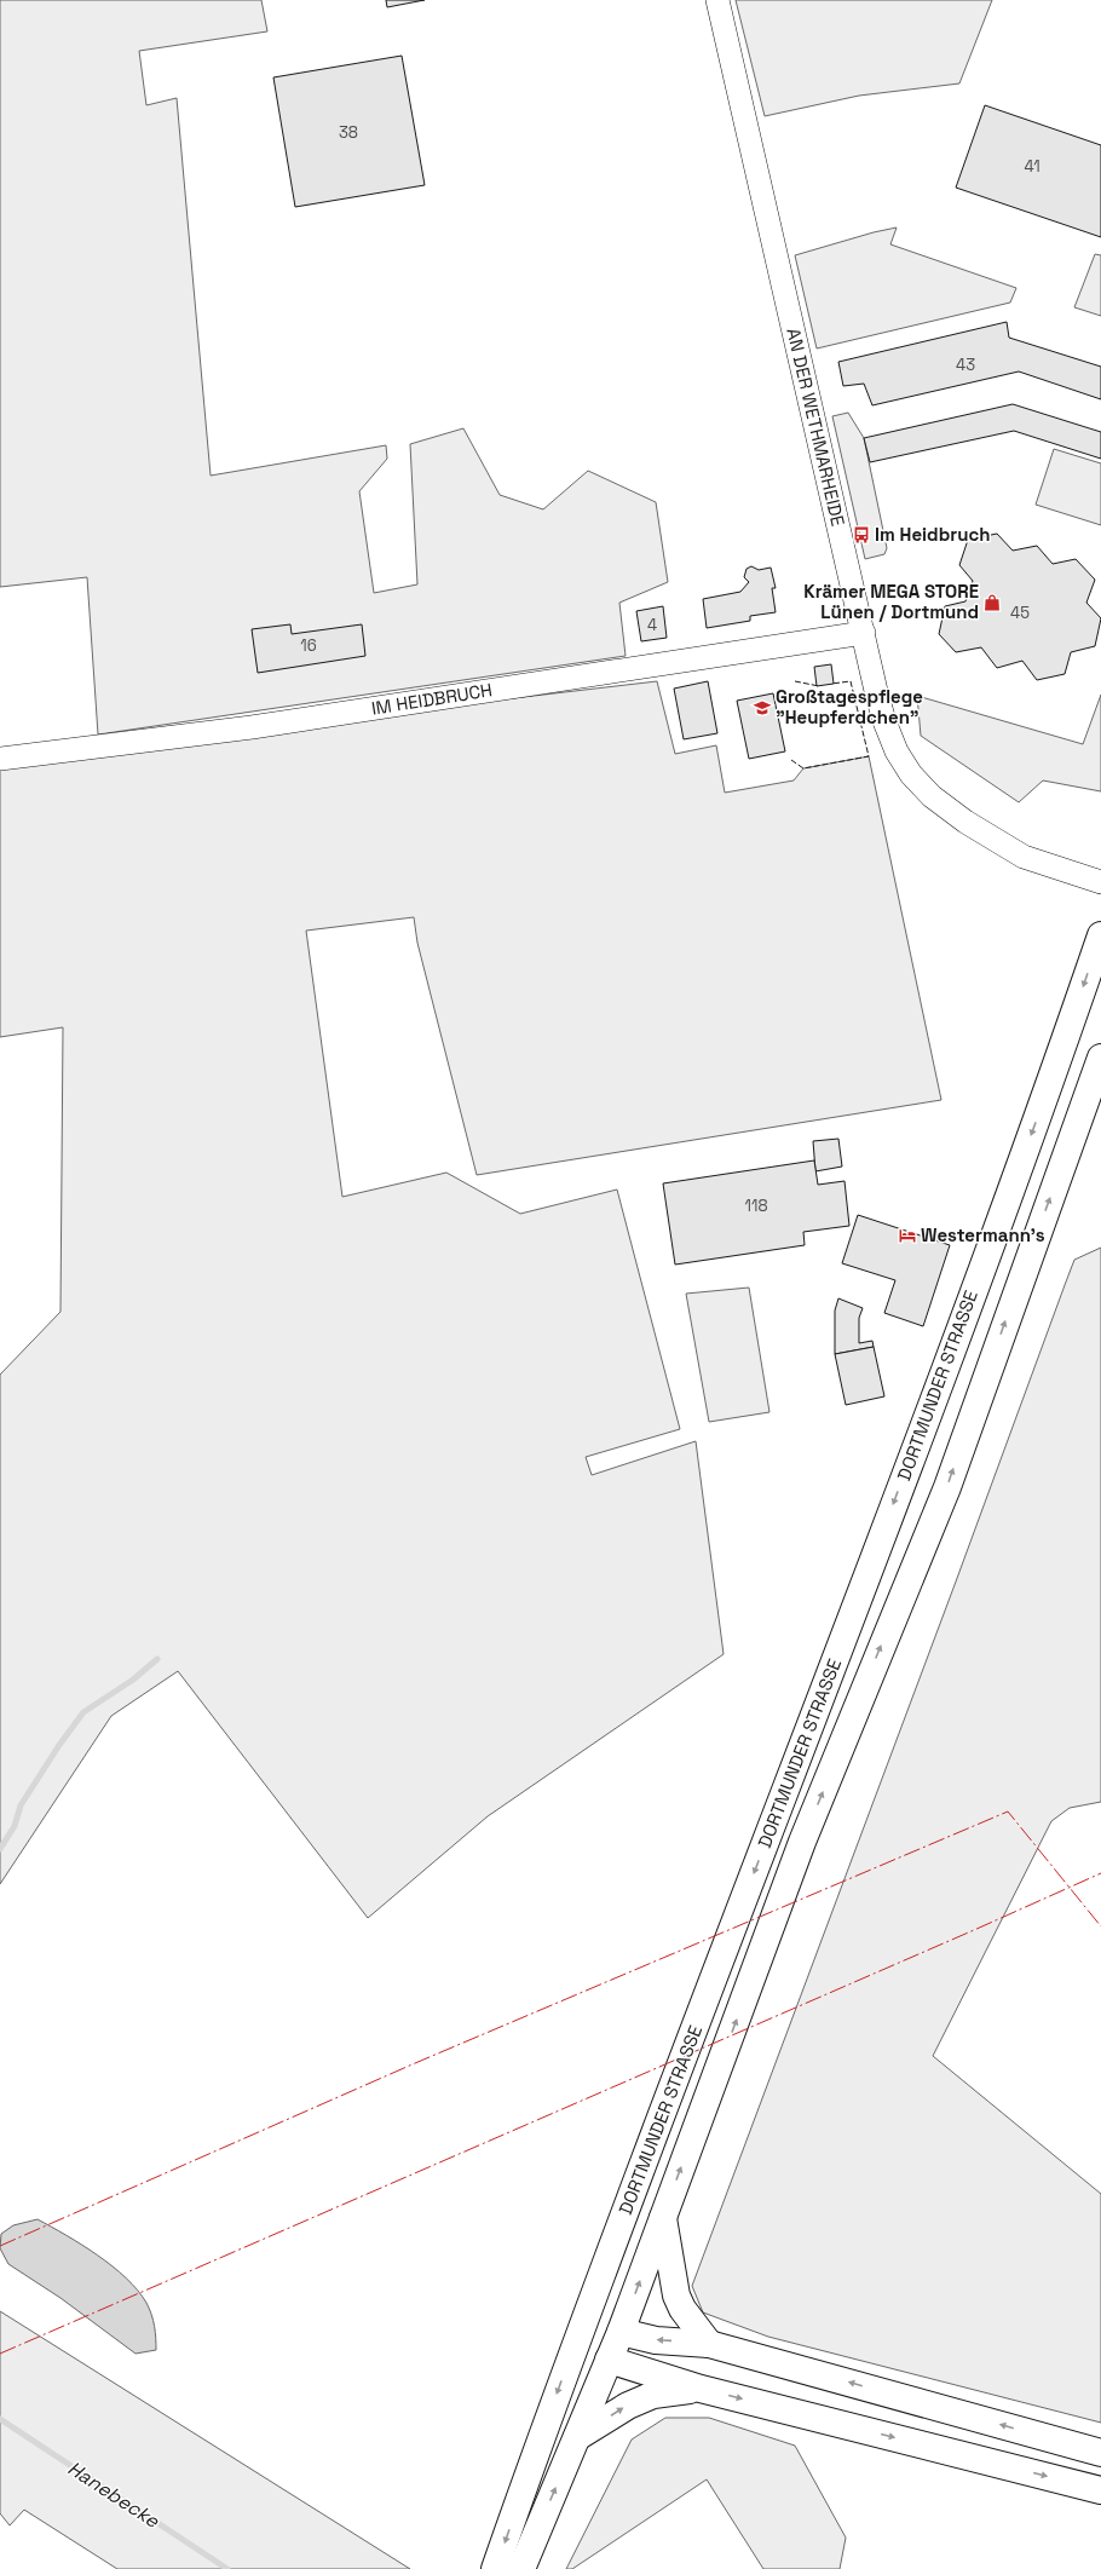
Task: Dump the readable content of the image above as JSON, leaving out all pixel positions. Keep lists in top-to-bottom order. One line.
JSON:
{"streets":{"main road":["DORTMUNDER STRASSE"],"street":["AN DER WETHMARHEIDE","IM HEIDBRUCH"]},"crossings":[["AN DER WETHMARHEIDE","IM HEIDBRUCH"]],"water":["Hanebecke"],"places":{"bus stop":["Im Heidbruch"],"shop":["Krämer MEGA STORE Lünen / Dortmund"],"school or university":["Großtagespflege \"Heupferdchen\""],"hotel":["Westermann's"]},"house_numbers":["38","41","43","45","4","16","118"]}
